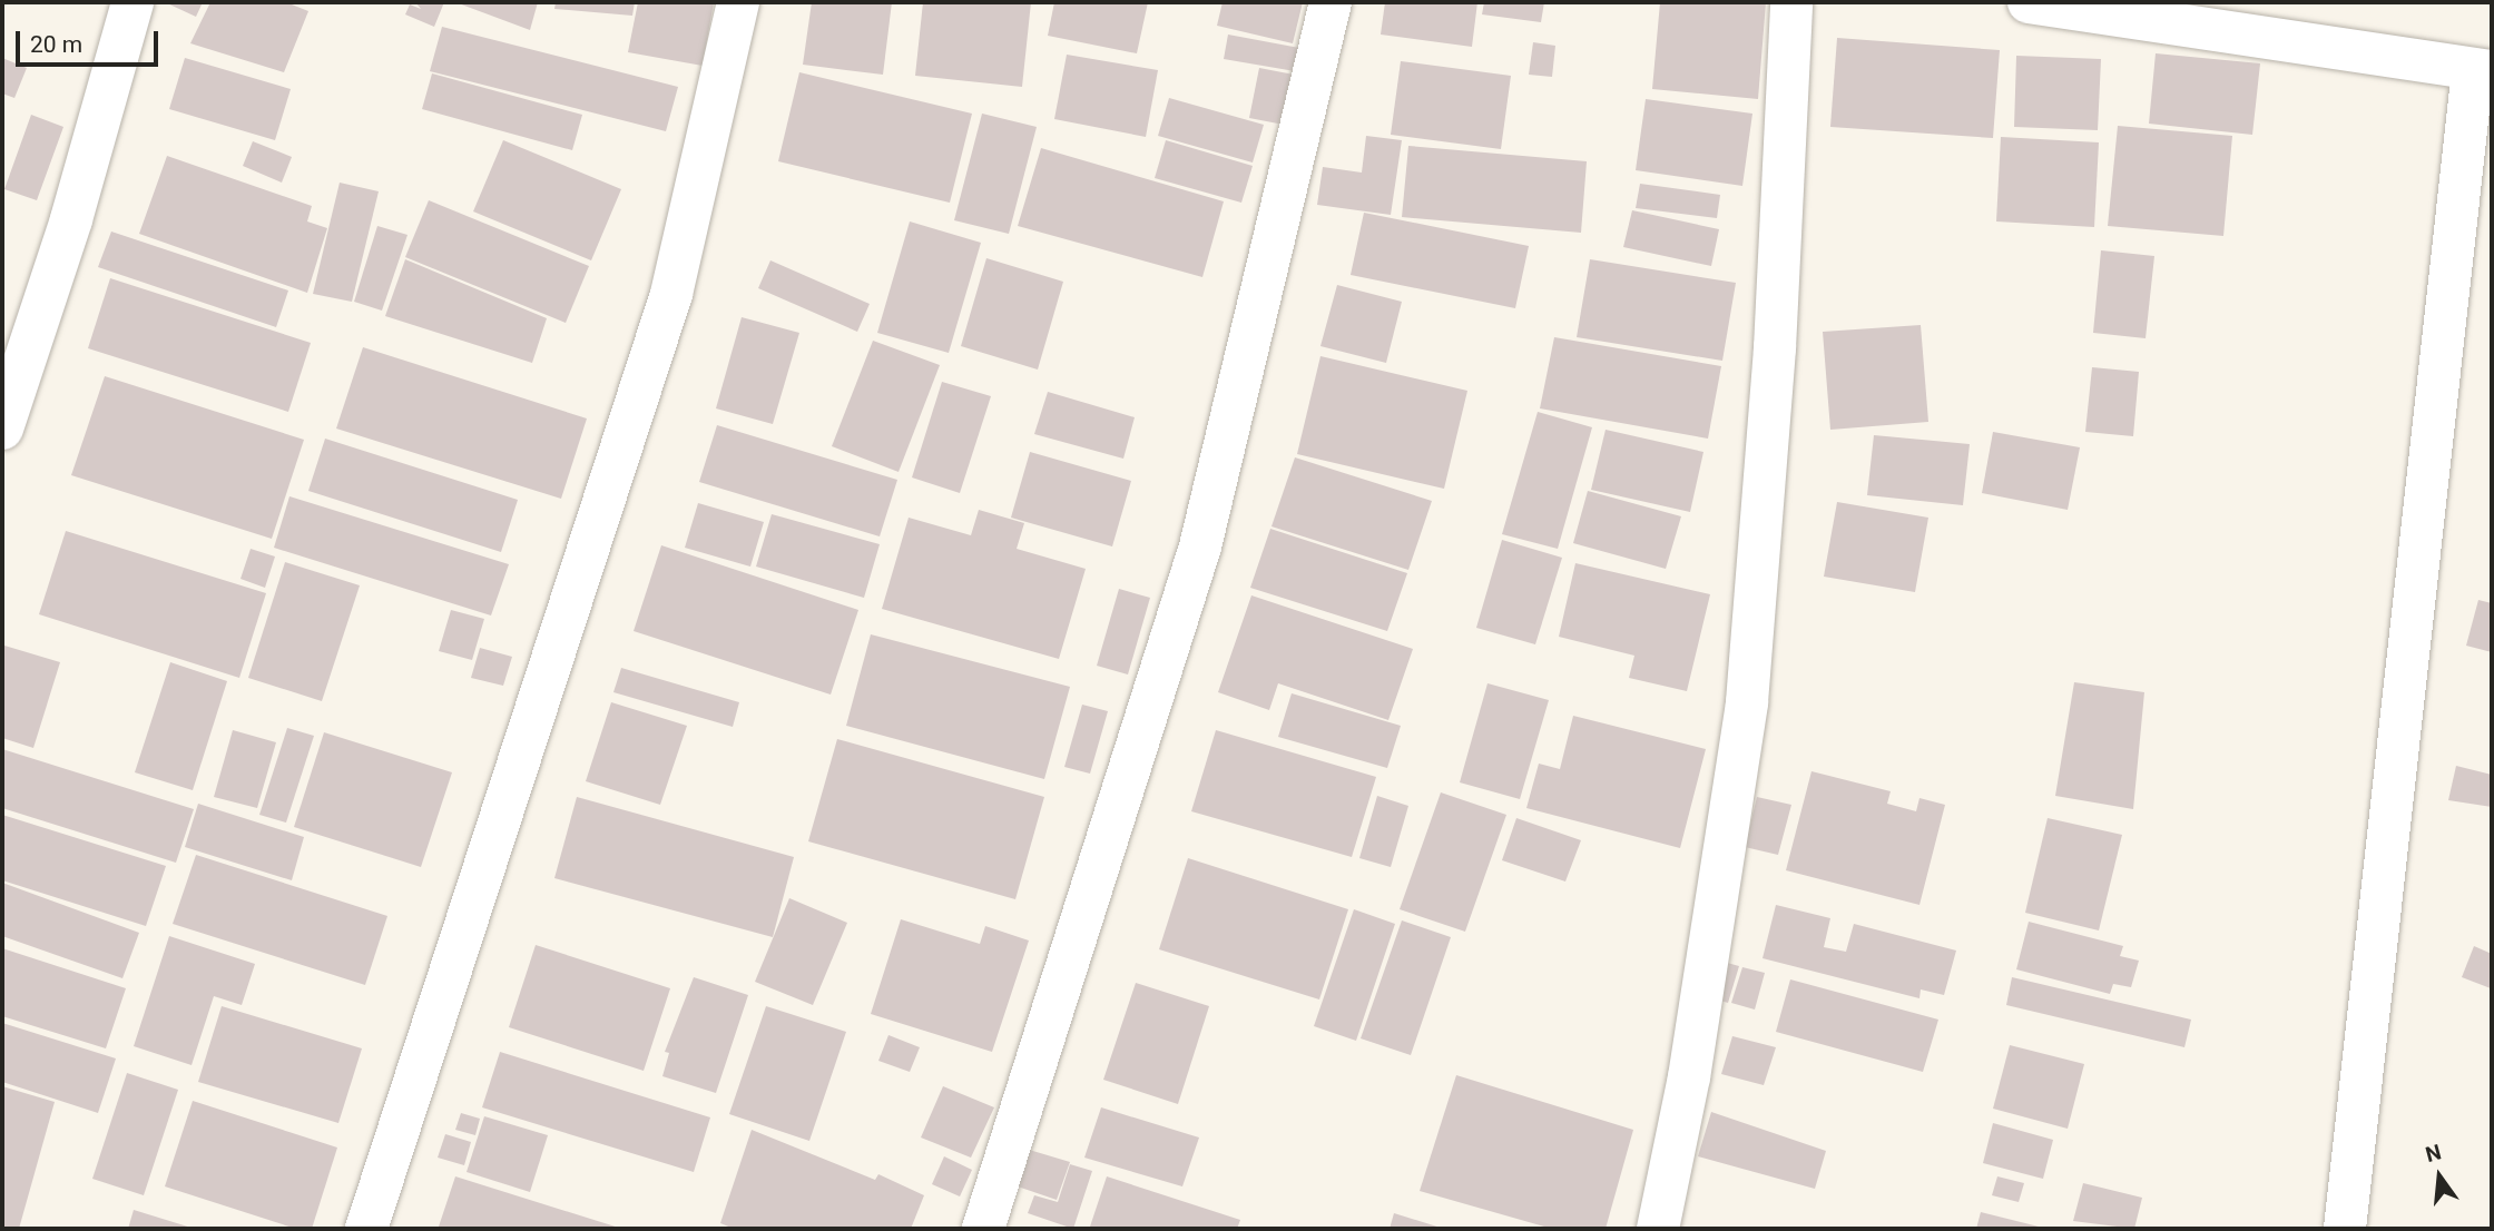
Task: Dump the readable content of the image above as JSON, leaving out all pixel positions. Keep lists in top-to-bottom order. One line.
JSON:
{"scale_bar":"20 m","north":"top"}
